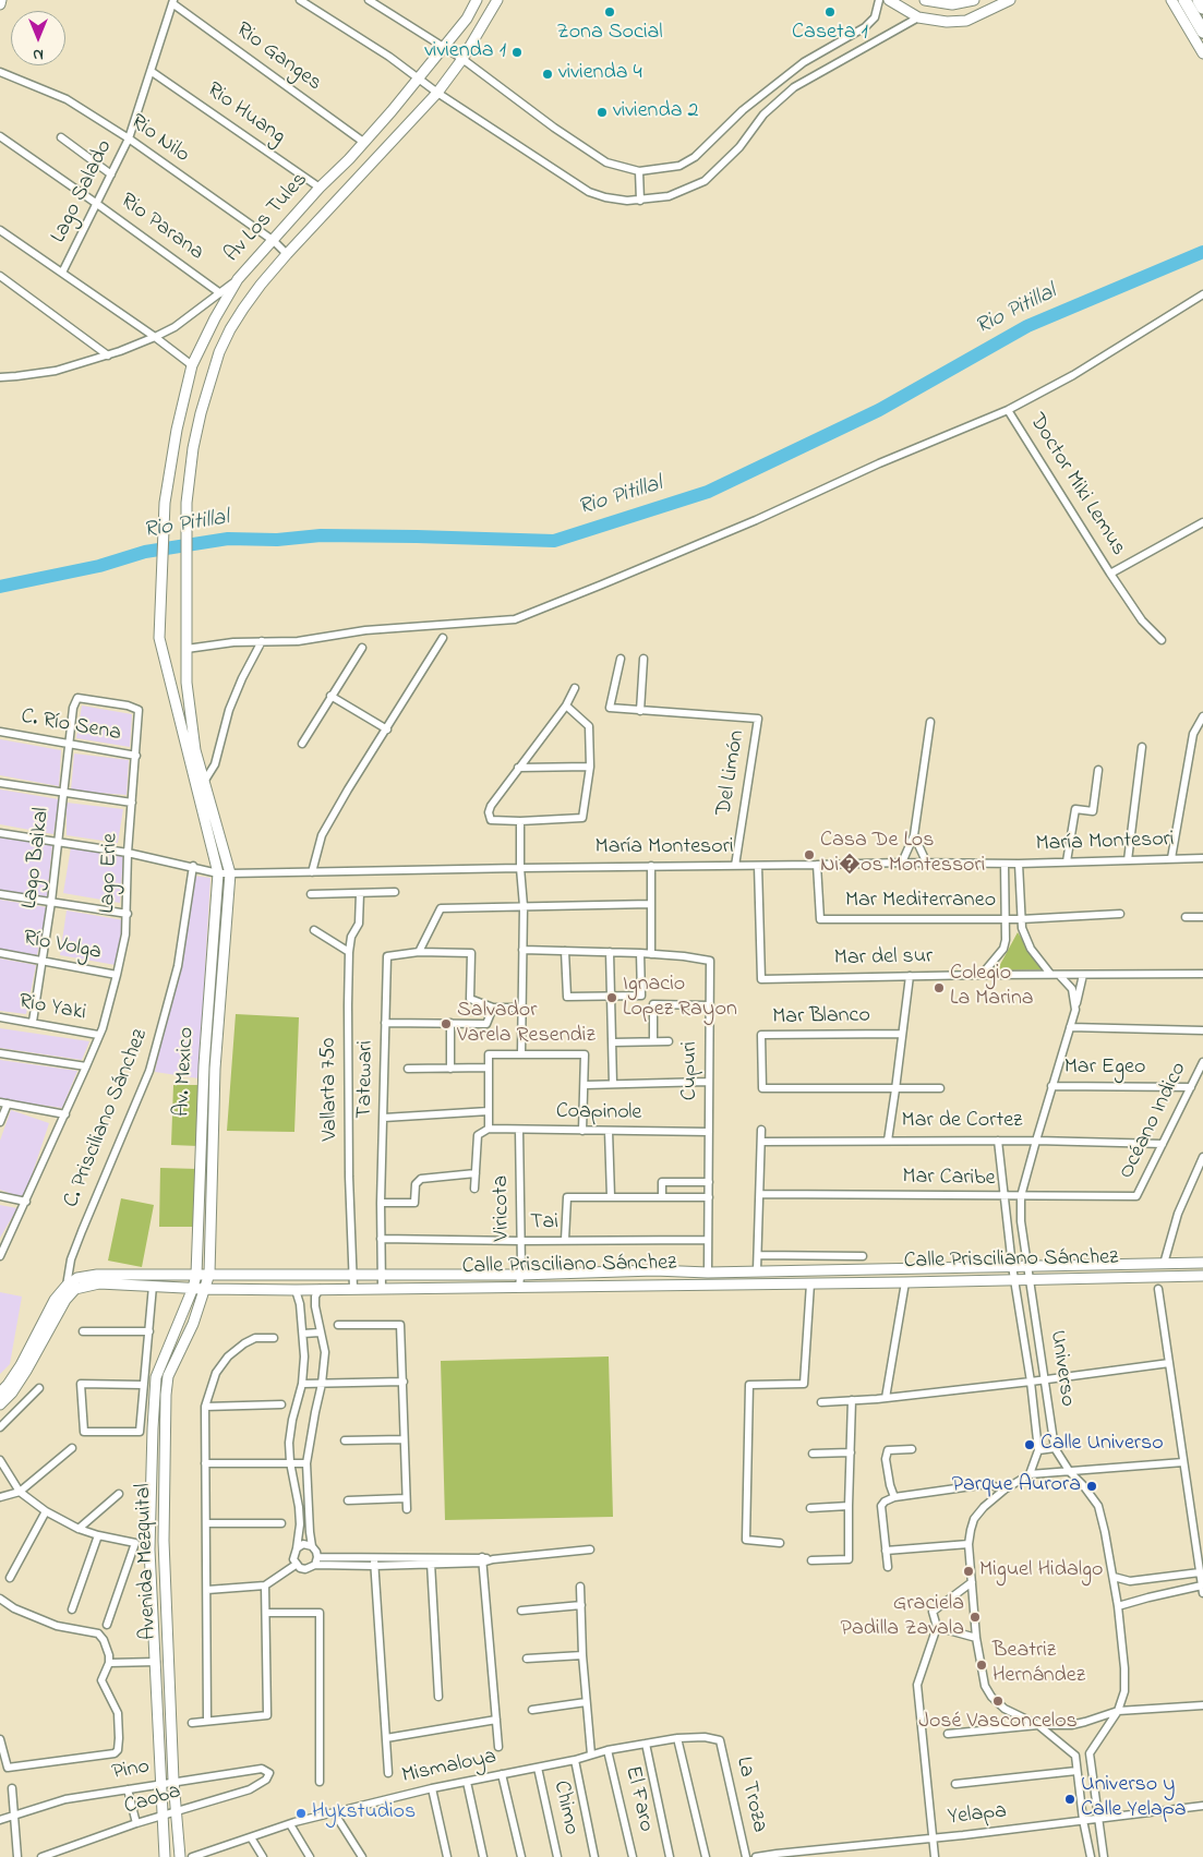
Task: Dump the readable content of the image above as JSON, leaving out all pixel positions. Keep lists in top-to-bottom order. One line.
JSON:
{"streets":{"main road":["Av Los Tules","Av. Mexico","Calle Prisciliano Sánchez","Avenida Mezquital"],"street":["Rio Ganges","Rio Huang","Rio Nilo","Lago Salado","Rio Parana","Doctor Miki Lemus","C. Río Sena","Del Limón","María Montesori","Lago Baikal","Lago Erie","Mar Mediterraneo","Río Volga","Mar del sur","Rio Yaki","Mar Blanco","Mar Egeo","Cupuri","Tatewari","Vallarta 750","Coapinole","C. Prisciliano Sánchez","Océano Indico","Mar de Cortez","Mar Caribe","Viricota","Tai","Universo","Mismaloya","Pino","La Troza","El Faro","Caoba","Chimo","Yelapa"]},"crossings":[["Rio Ganges","Lago Salado"],["Rio Ganges","Av Los Tules"],["Rio Huang","Lago Salado"],["Rio Huang","Av Los Tules"],["Rio Nilo","Lago Salado"],["Rio Nilo","Av Los Tules"],["Lago Salado","Rio Parana"],["Av Los Tules","María Montesori"],["Av Los Tules","Av. Mexico"],["C. Río Sena","Lago Baikal"],["C. Río Sena","Lago Erie"],["Del Limón","María Montesori"],["María Montesori","Lago Baikal"],["María Montesori","Lago Erie"],["María Montesori","Mar Mediterraneo"],["María Montesori","Mar del sur"],["María Montesori","Av. Mexico"],["María Montesori","C. Prisciliano Sánchez"],["Lago Baikal","Lago Erie"],["Lago Baikal","Río Volga"],["Lago Baikal","Rio Yaki"],["Lago Erie","Río Volga"],["Lago Erie","Rio Yaki"],["Mar del sur","Universo"],["Mar Egeo","Océano Indico"],["Mar Egeo","Universo"],["Cupuri","Coapinole"],["Cupuri","Tai"],["Cupuri","Calle Prisciliano Sánchez"],["Av. Mexico","Calle Prisciliano Sánchez"],["Av. Mexico","Avenida Mezquital"],["Tatewari","Tai"],["Tatewari","Calle Prisciliano Sánchez"],["Vallarta 750","Calle Prisciliano Sánchez"],["Coapinole","Viricota"],["C. Prisciliano Sánchez","Calle Prisciliano Sánchez"],["Océano Indico","Mar de Cortez"],["Océano Indico","Mar Caribe"],["Mar de Cortez","Universo"],["Mar Caribe","Universo"],["Viricota","Tai"],["Viricota","Calle Prisciliano Sánchez"],["Calle Prisciliano Sánchez","Universo"],["Calle Prisciliano Sánchez","Avenida Mezquital"],["Avenida Mezquital","Pino"],["Avenida Mezquital","Caoba"],["Mismaloya","La Troza"],["Mismaloya","El Faro"],["Mismaloya","Chimo"],["Pino","Caoba"]],"water":["Rio Pitillal"],"places":["Zona Social","Caseta 1","vivienda 1","vivienda 4","vivienda 2","Casa De Los Ni�os Montessori","Colegio La Marina","Ignacio Lopez Rayon","Salvador Varela Resendiz","Calle Universo","Parque Aurora","Miguel Hidalgo","Graciela Padilla Zavala","Beatriz Hernández","José Vasconcelos","Universo y Calle Yelapa","Hykstudios"],"north":"bottom"}
